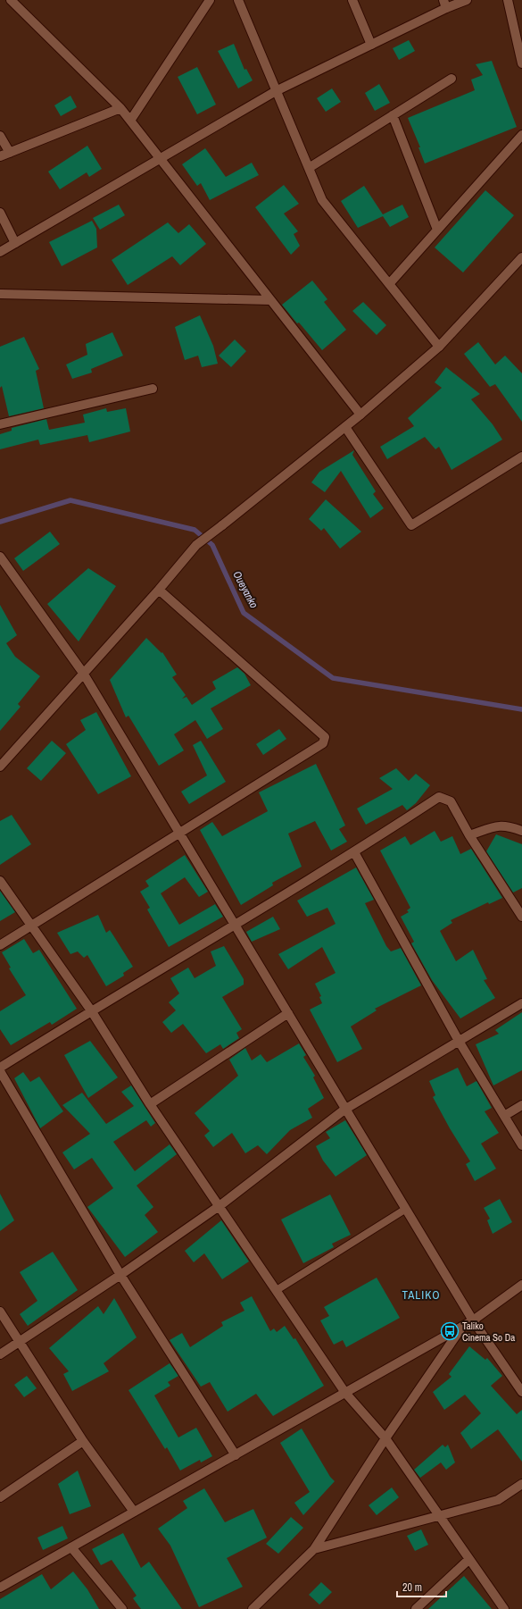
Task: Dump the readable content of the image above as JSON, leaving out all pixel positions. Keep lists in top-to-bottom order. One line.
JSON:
{"districts":["TALIKO"],"water":["Oueyanko"],"places":{"bus stop":["Taliko Cinema So Da"]},"scale_bar":"20 m"}
